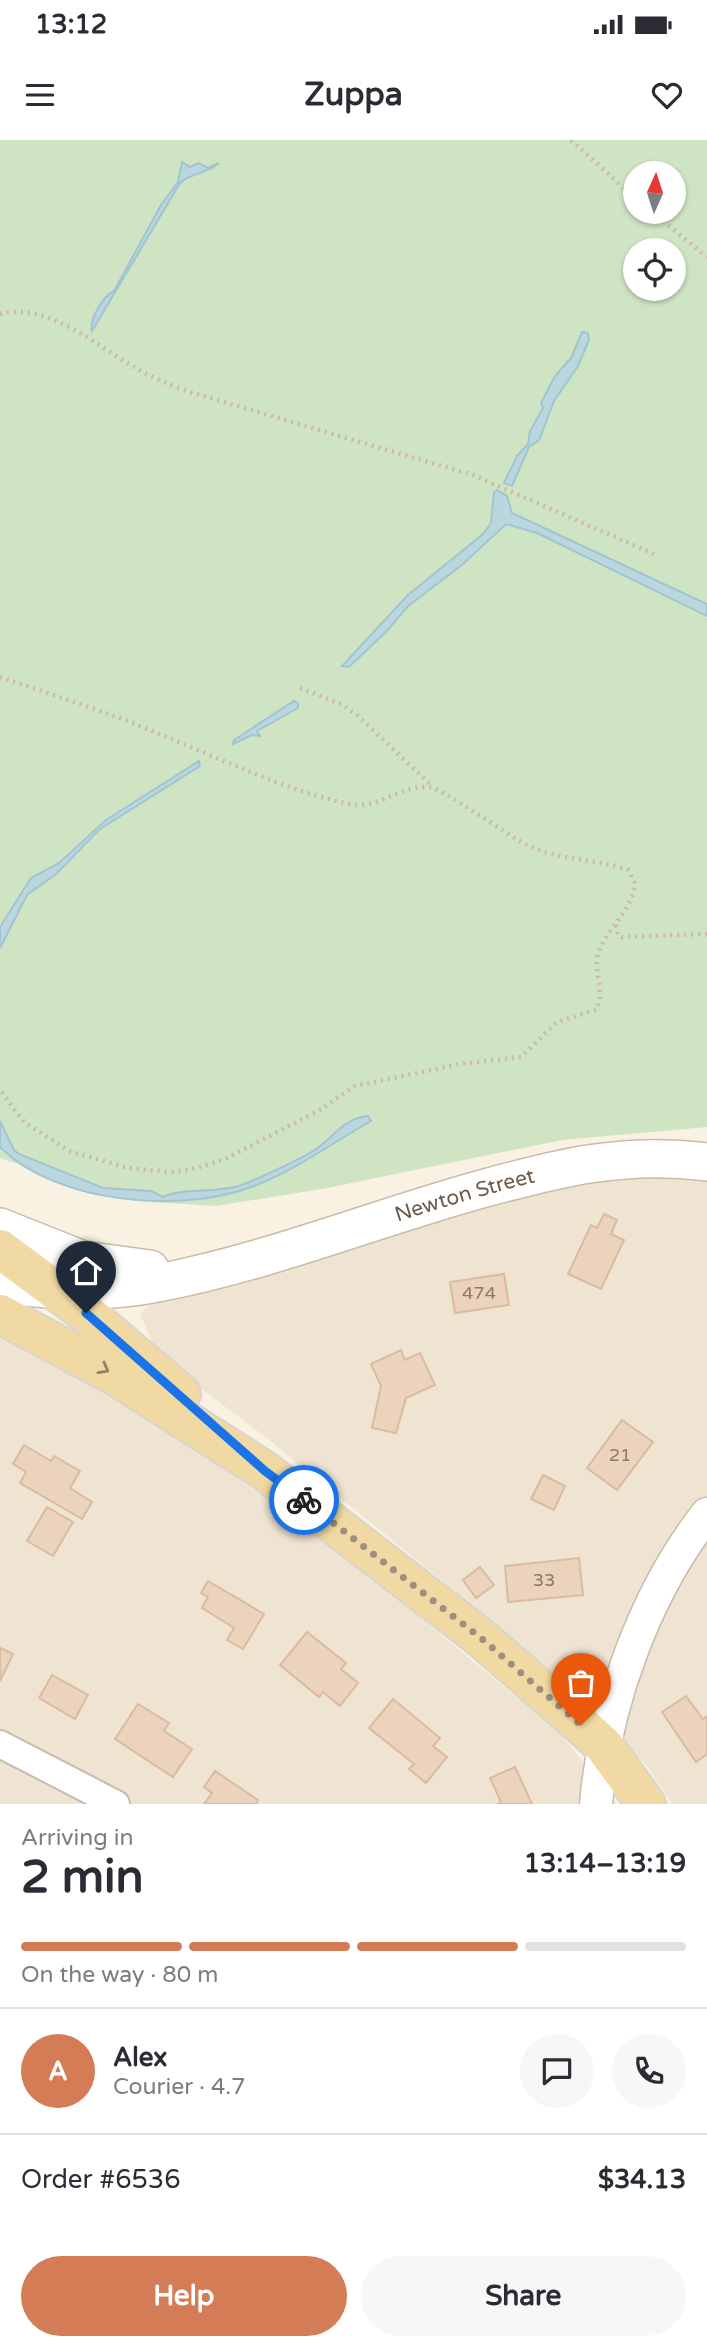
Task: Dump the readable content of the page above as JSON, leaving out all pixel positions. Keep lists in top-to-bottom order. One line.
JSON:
{"streets":{"main road":["Newton Street"]},"house_numbers":["474","21","33"],"north":"top","page":{"status":"13:12","header":"Zuppa","heading":["2 min","Arriving in","13:14–13:19"],"panel":["Alex","Courier · 4.7","Order #6536","$34.13"],"bar":"On the way · 80 m","round":"A","buttons":["Help","Share"]}}
